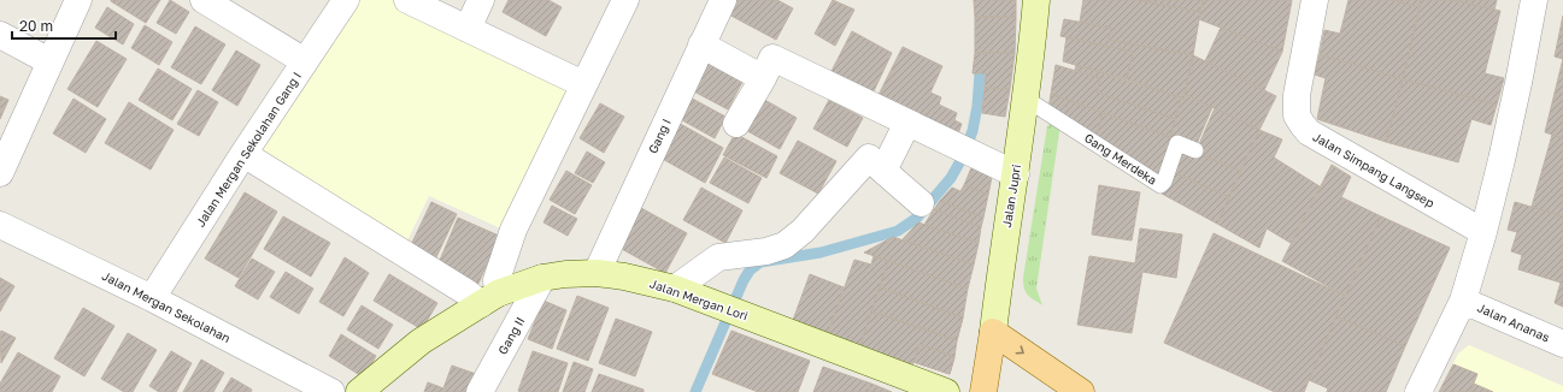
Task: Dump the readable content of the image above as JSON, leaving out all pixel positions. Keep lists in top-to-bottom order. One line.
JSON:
{"streets":{"main road":["Jalan Jupri"],"street":["Gang I","Jalan Mergan Sekolahan Gang I","Jalan Simpang Langsep","Jalan Mergan Lori","Jalan Mergan Sekolahan","Jalan Ananas","Gang II"],"lane":["Gang Merdeka"]},"crossings":[["Gang I","Jalan Mergan Lori"],["Jalan Mergan Sekolahan Gang I","Jalan Mergan Sekolahan"],["Gang Merdeka","Jalan Jupri"],["Jalan Mergan Lori","Gang II"]],"scale_bar":"20 m"}
